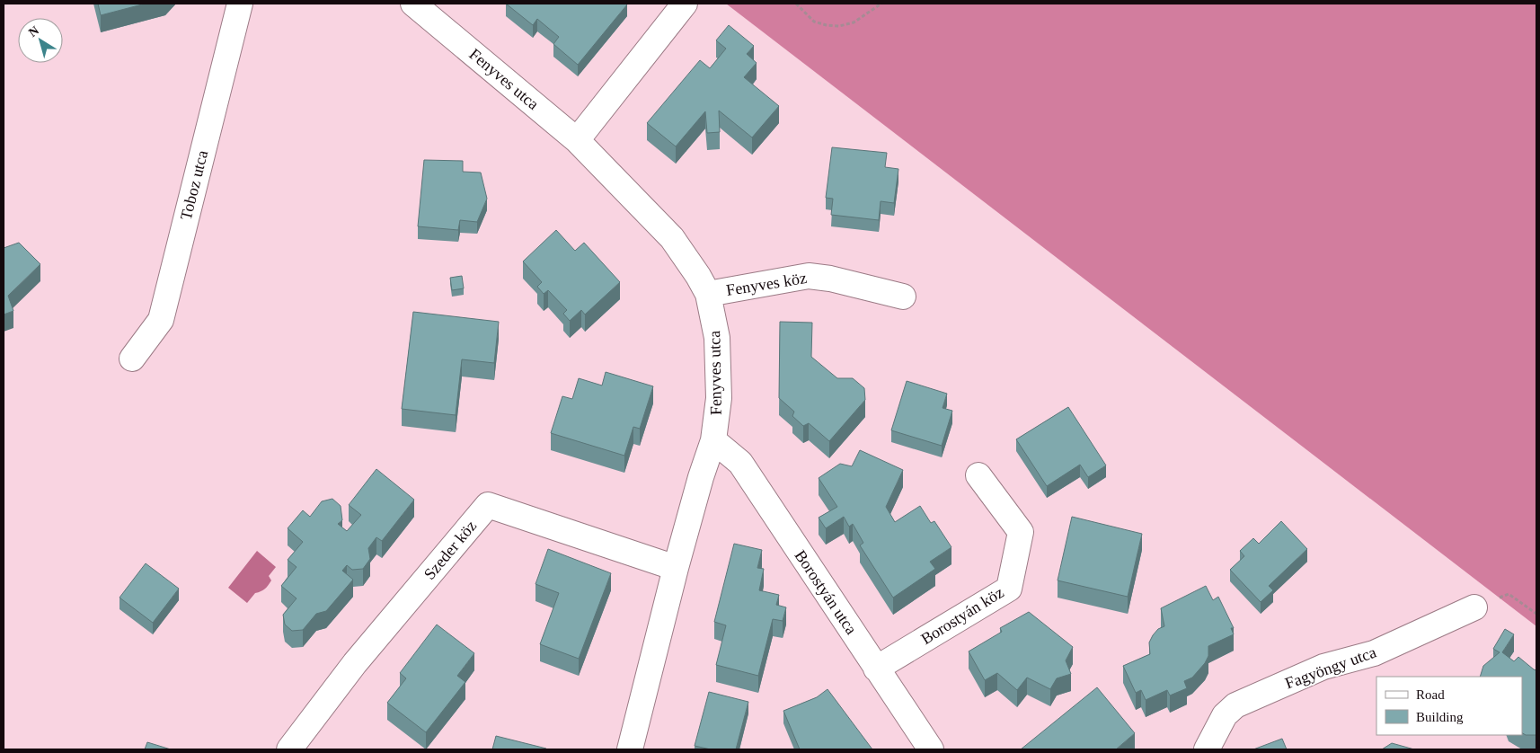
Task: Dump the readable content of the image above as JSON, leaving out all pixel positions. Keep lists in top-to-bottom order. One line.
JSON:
{"streets":{"street":["Fenyves utca","Toboz utca","Fenyves köz","Szeder köz","Borostyán utca","Borostyán köz","Fagyöngy utca"]},"crossings":[["Fenyves utca","Fenyves köz"],["Fenyves utca","Szeder köz"],["Fenyves utca","Borostyán utca"],["Borostyán utca","Borostyán köz"]],"legend":["Road","Building"],"north":"top left"}
